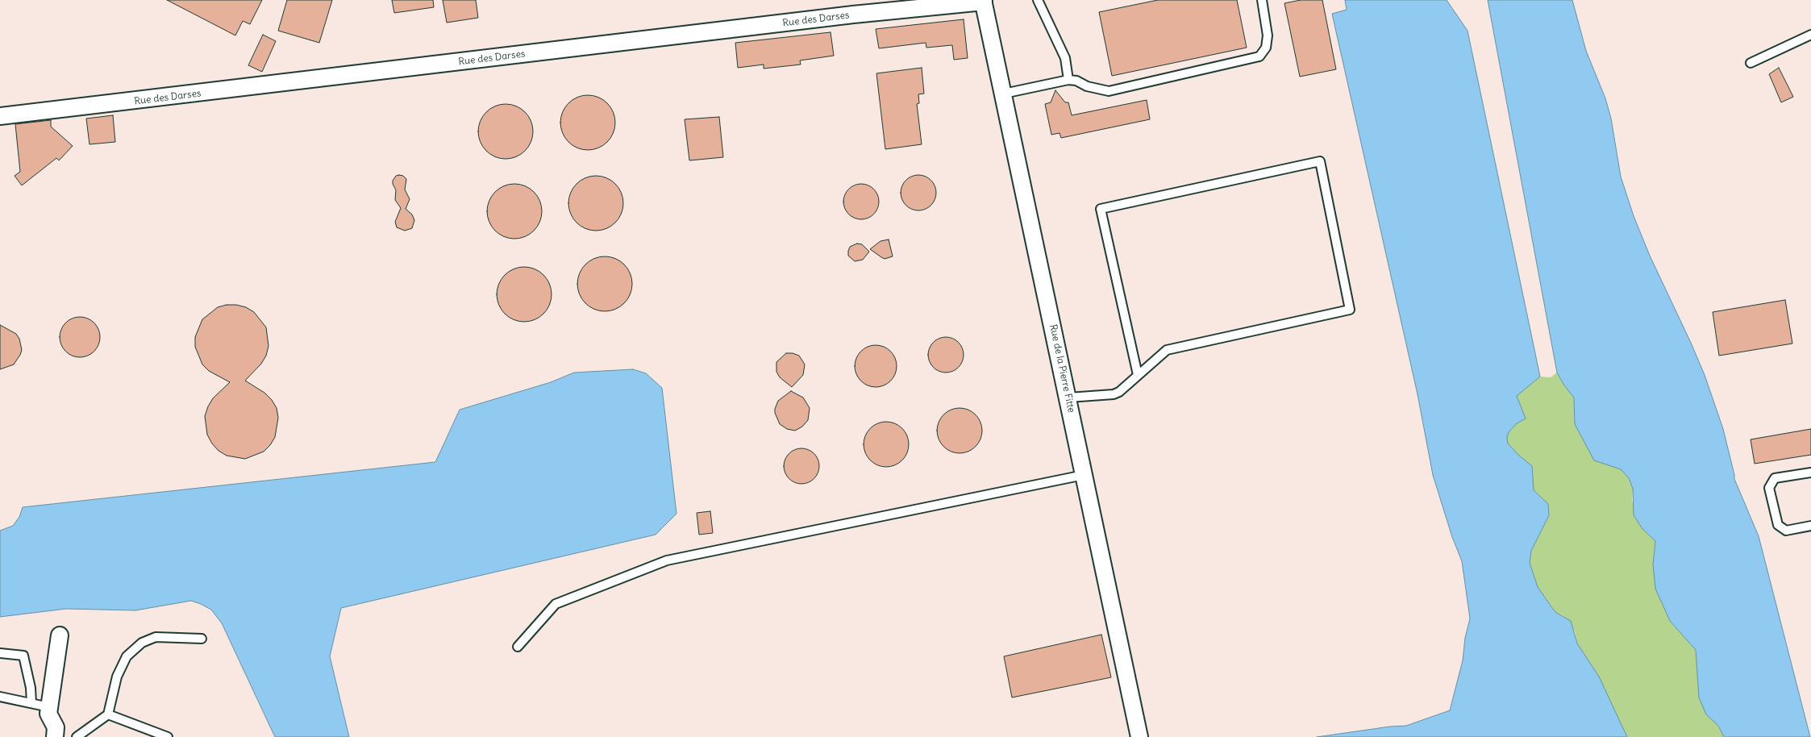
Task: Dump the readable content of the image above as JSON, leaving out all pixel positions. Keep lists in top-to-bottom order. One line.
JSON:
{"streets":{"street":["Rue des Darses","Rue de la Pierre Fitte"]},"crossings":[["Rue des Darses","Rue de la Pierre Fitte"]]}
